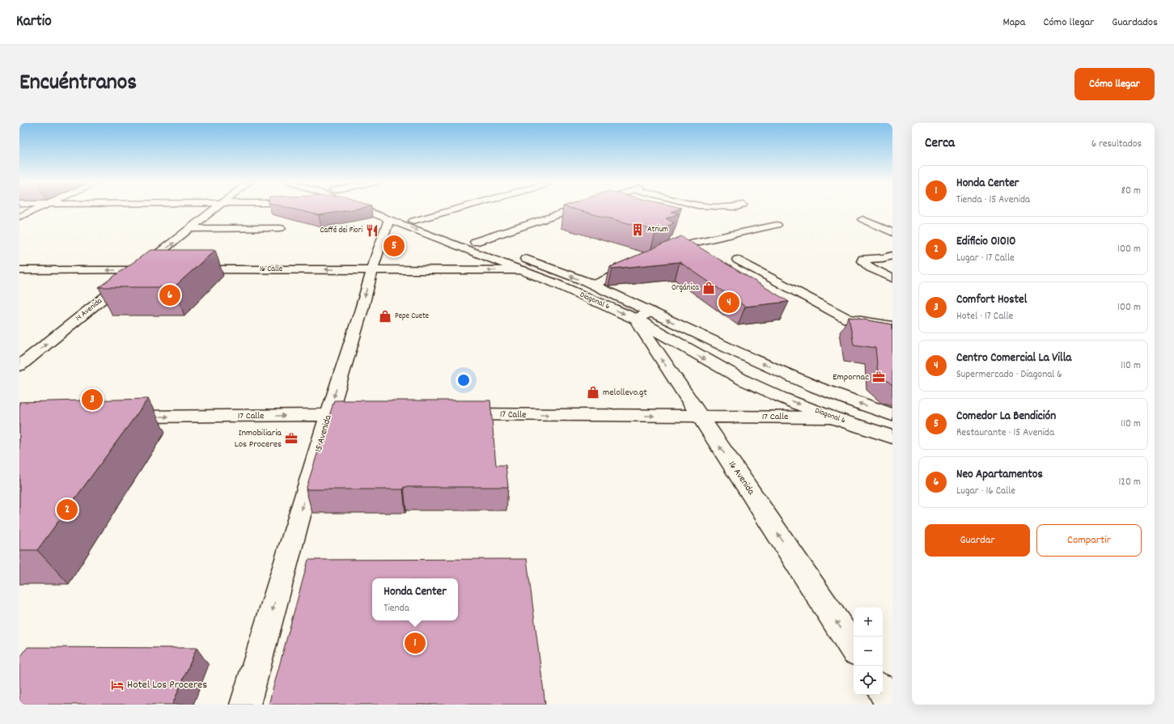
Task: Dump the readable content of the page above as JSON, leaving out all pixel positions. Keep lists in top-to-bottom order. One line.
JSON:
{"streets":{"street":["16 Calle","Diagonal 6","14 Avenida","17 Calle","15 Avenida","16 Avenida"]},"crossings":[["16 Calle","Diagonal 6"],["16 Calle","15 Avenida"],["Diagonal 6","17 Calle"],["Diagonal 6","15 Avenida"],["Diagonal 6","16 Avenida"],["17 Calle","15 Avenida"],["17 Calle","16 Avenida"]],"one_way":["14 Avenida","17 Calle","15 Avenida","16 Avenida"],"places":{"building":["Atrium"],"restaurant":["Caffé dei Fiori"],"shop":["Orgánica","Pepe Cuete","melollevo.gt"],"office":["Empornac","Inmobiliaria Los Proceres"],"hotel":["Hotel Los Proceres"]},"page":{"header":"Kartio","nav":["Mapa","Cómo llegar","Guardados"],"title":"Encuéntranos","buttons":["Cómo llegar",["Guardar","Compartir"]],"heading":["Cerca","6 resultados"],"list":[{"mark":"1","name":"Honda Center","note":"Tienda · 15 Avenida","value":"80 m"},{"mark":"2","name":"Edificio 01010","note":"Lugar · 17 Calle","value":"100 m"},{"mark":"3","name":"Comfort Hostel","note":"Hotel · 17 Calle","value":"100 m"},{"mark":"4","name":"Centro Comercial La Villa","note":"Supermercado · Diagonal 6","value":"110 m"},{"mark":"5","name":"Comedor La Bendición","note":"Restaurante · 15 Avenida","value":"110 m"},{"mark":"6","name":"Neo Apartamentos","note":"Lugar · 16 Calle","value":"120 m"}],"pins":["5","6","4","3","2","1"],"popup":["Honda Center","Tienda"],"map_buttons":["+","−"]}}
